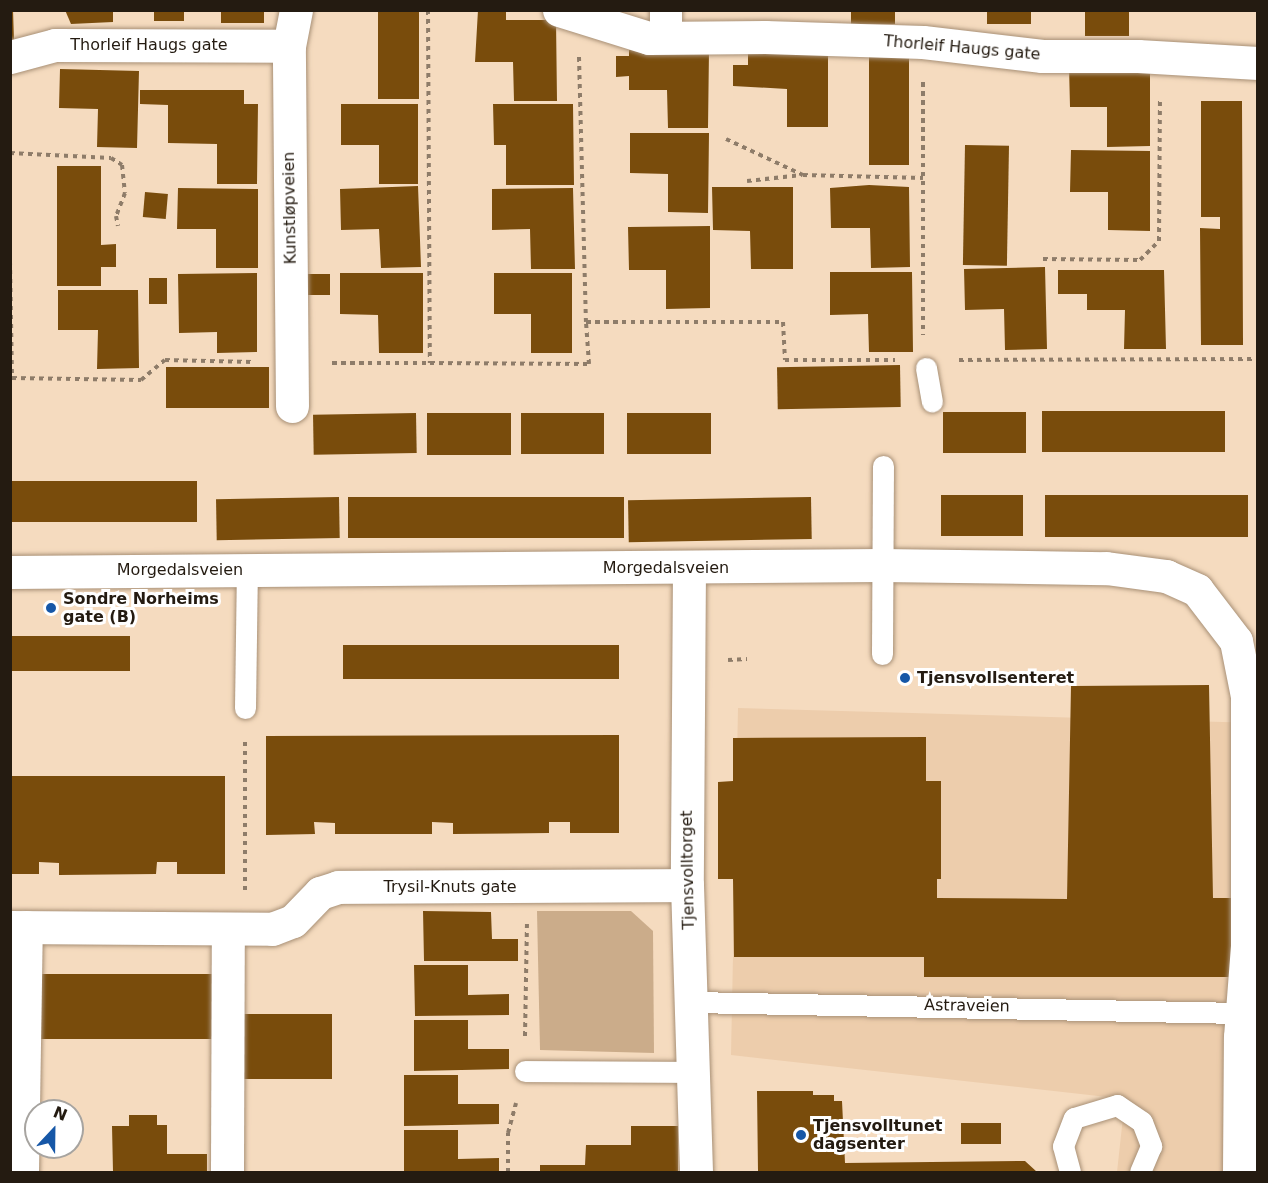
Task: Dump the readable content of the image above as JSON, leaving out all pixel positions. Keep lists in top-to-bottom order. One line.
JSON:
{"streets":{"street":["Thorleif Haugs gate","Kunstløpveien","Morgedalsveien","Tjensvolltorget","Trysil-Knuts gate"],"lane":["Astraveien"]},"crossings":[["Thorleif Haugs gate","Kunstløpveien"],["Morgedalsveien","Tjensvolltorget"],["Morgedalsveien","Astraveien"],["Tjensvolltorget","Trysil-Knuts gate"],["Tjensvolltorget","Astraveien"]],"places":["Sondre Norheims gate (B)","Tjensvollsenteret","Tjensvolltunet dagsenter"],"north":"top"}
